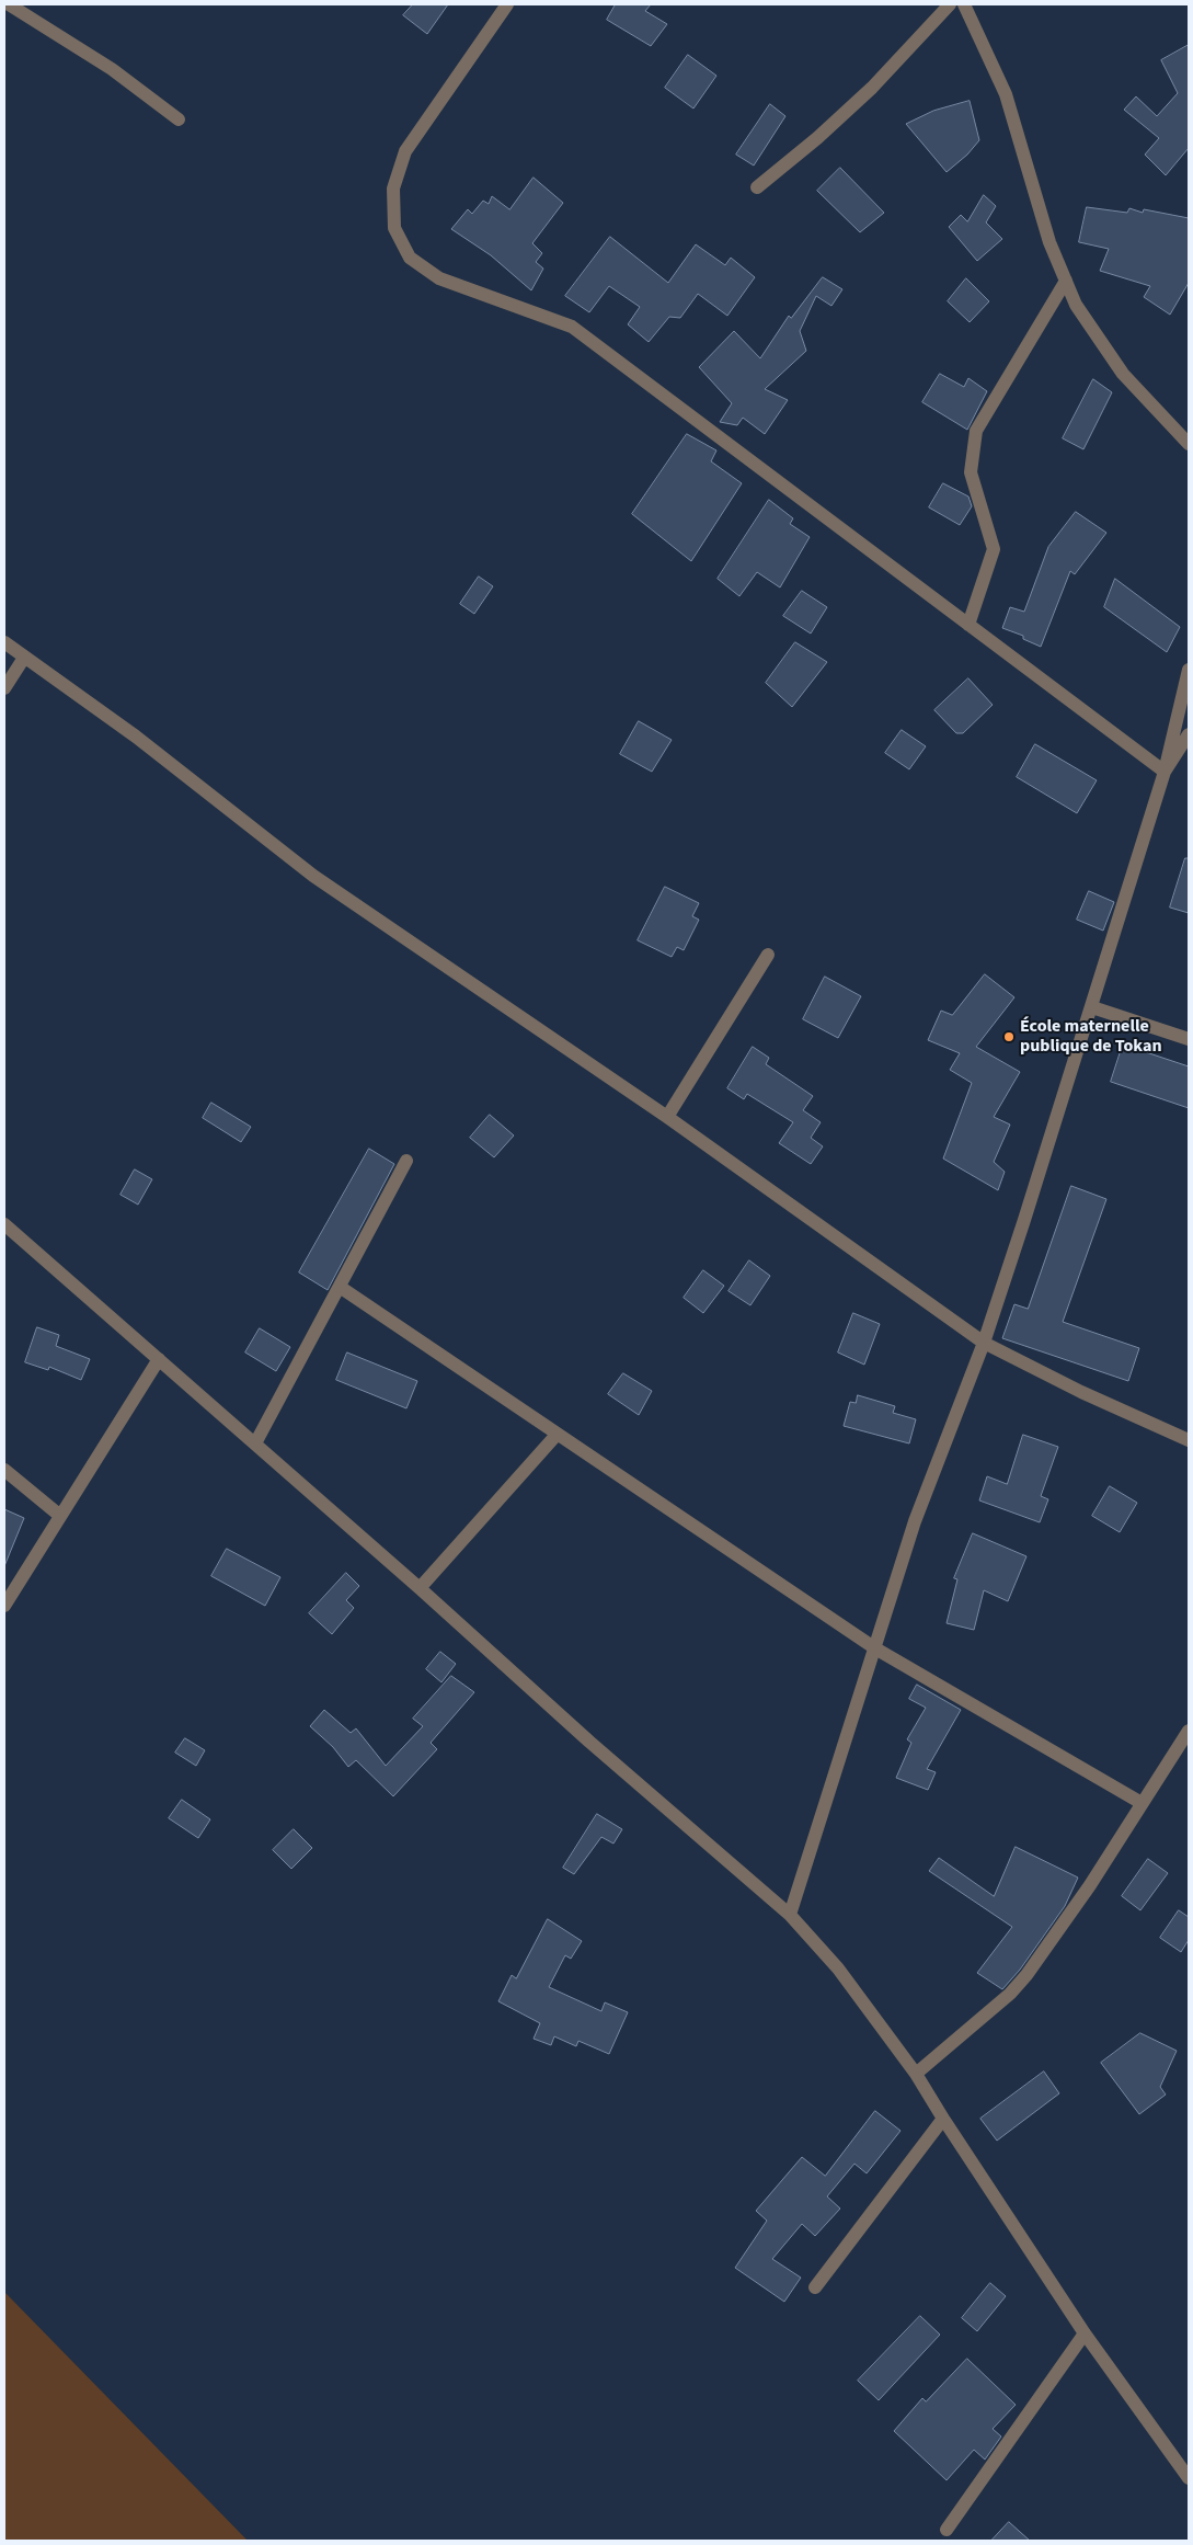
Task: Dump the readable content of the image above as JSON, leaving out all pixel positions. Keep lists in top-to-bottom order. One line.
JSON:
{"places":["École maternelle publique de Tokan"]}
